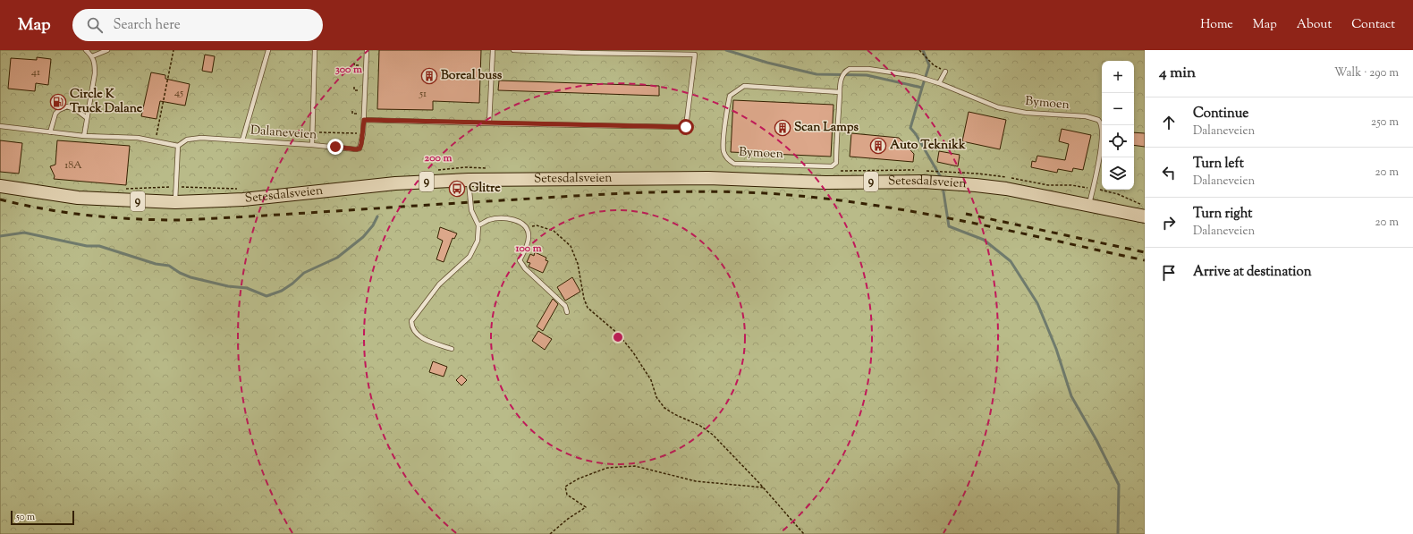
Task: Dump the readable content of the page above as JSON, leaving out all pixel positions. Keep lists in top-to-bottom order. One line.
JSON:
{"streets":{"highway":["Setesdalsveien","9"],"lane":["Bymoen","Dalaneveien"]},"crossings":[["Bymoen","Setesdalsveien"]],"places":{"building":["Boreal buss","Scan Lamps","Auto Teknikk"],"fuel station":["Circle K Truck Dalane"],"bus stop":["Glitre"]},"house_numbers":["41","45","51","18A"],"scale_bar":"50 m","page":{"header":"Map","search":"Search here","nav":["Home","Map","About","Contact"],"heading":["4 min","Walk · 290 m"],"map_buttons":["+","−"],"list":[["Continue","Dalaneveien","250 m"],["Turn left","Dalaneveien","20 m"],["Turn right","Dalaneveien","20 m"],"Arrive at destination"],"scale":"50 m"},"rings":["300 m","200 m","100 m"]}
